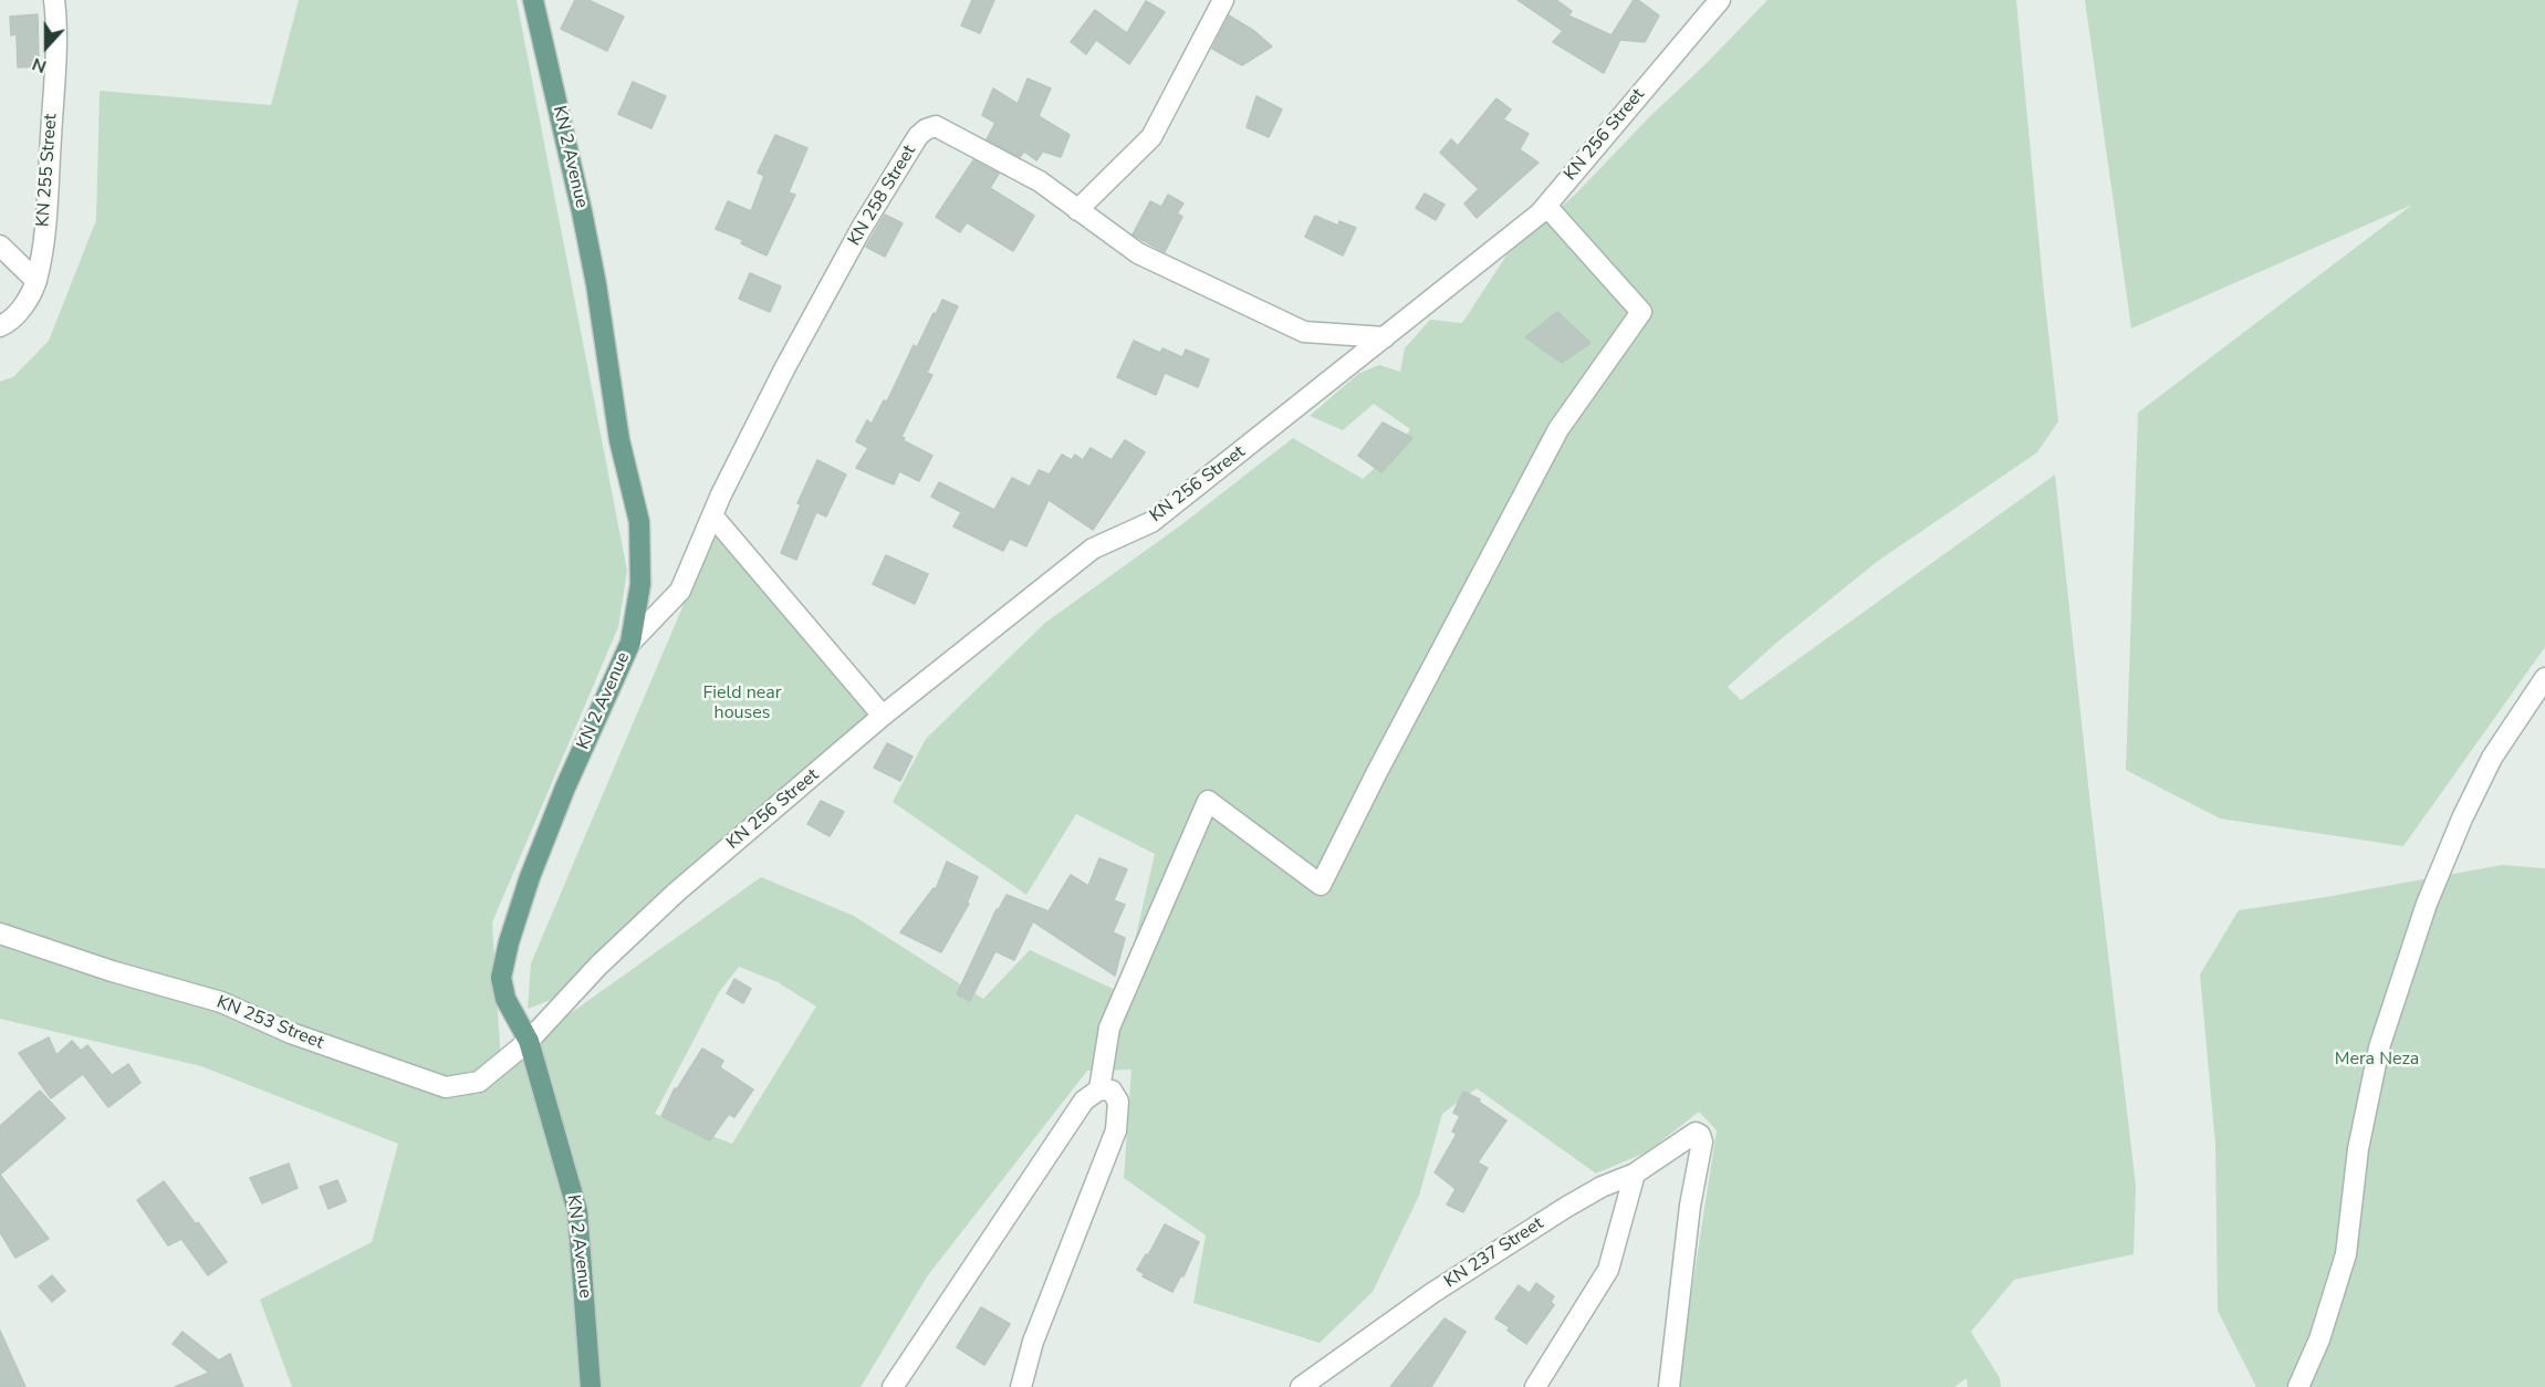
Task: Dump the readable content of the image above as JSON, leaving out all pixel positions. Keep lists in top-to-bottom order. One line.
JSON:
{"streets":{"main road":["KN 2 Avenue"],"street":["KN 256 Street","KN 255 Street","KN 258 Street","KN 253 Street","KN 237 Street"]},"crossings":[["KN 256 Street","KN 2 Avenue"],["KN 256 Street","KN 258 Street"],["KN 256 Street","KN 253 Street"],["KN 2 Avenue","KN 258 Street"],["KN 2 Avenue","KN 253 Street"]],"parks":["Field near houses","Mera Neza"],"north":"bottom"}
